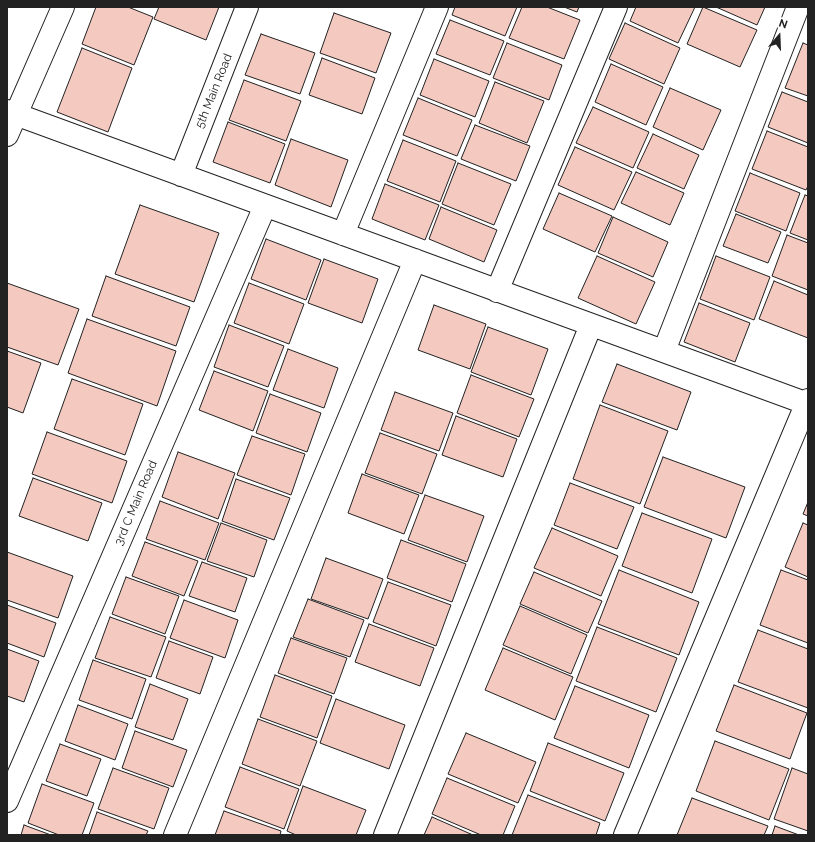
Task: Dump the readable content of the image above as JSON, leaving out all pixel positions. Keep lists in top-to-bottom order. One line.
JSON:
{"streets":{"street":["5th Main Road","3rd C Main Road"]},"north":"top"}
